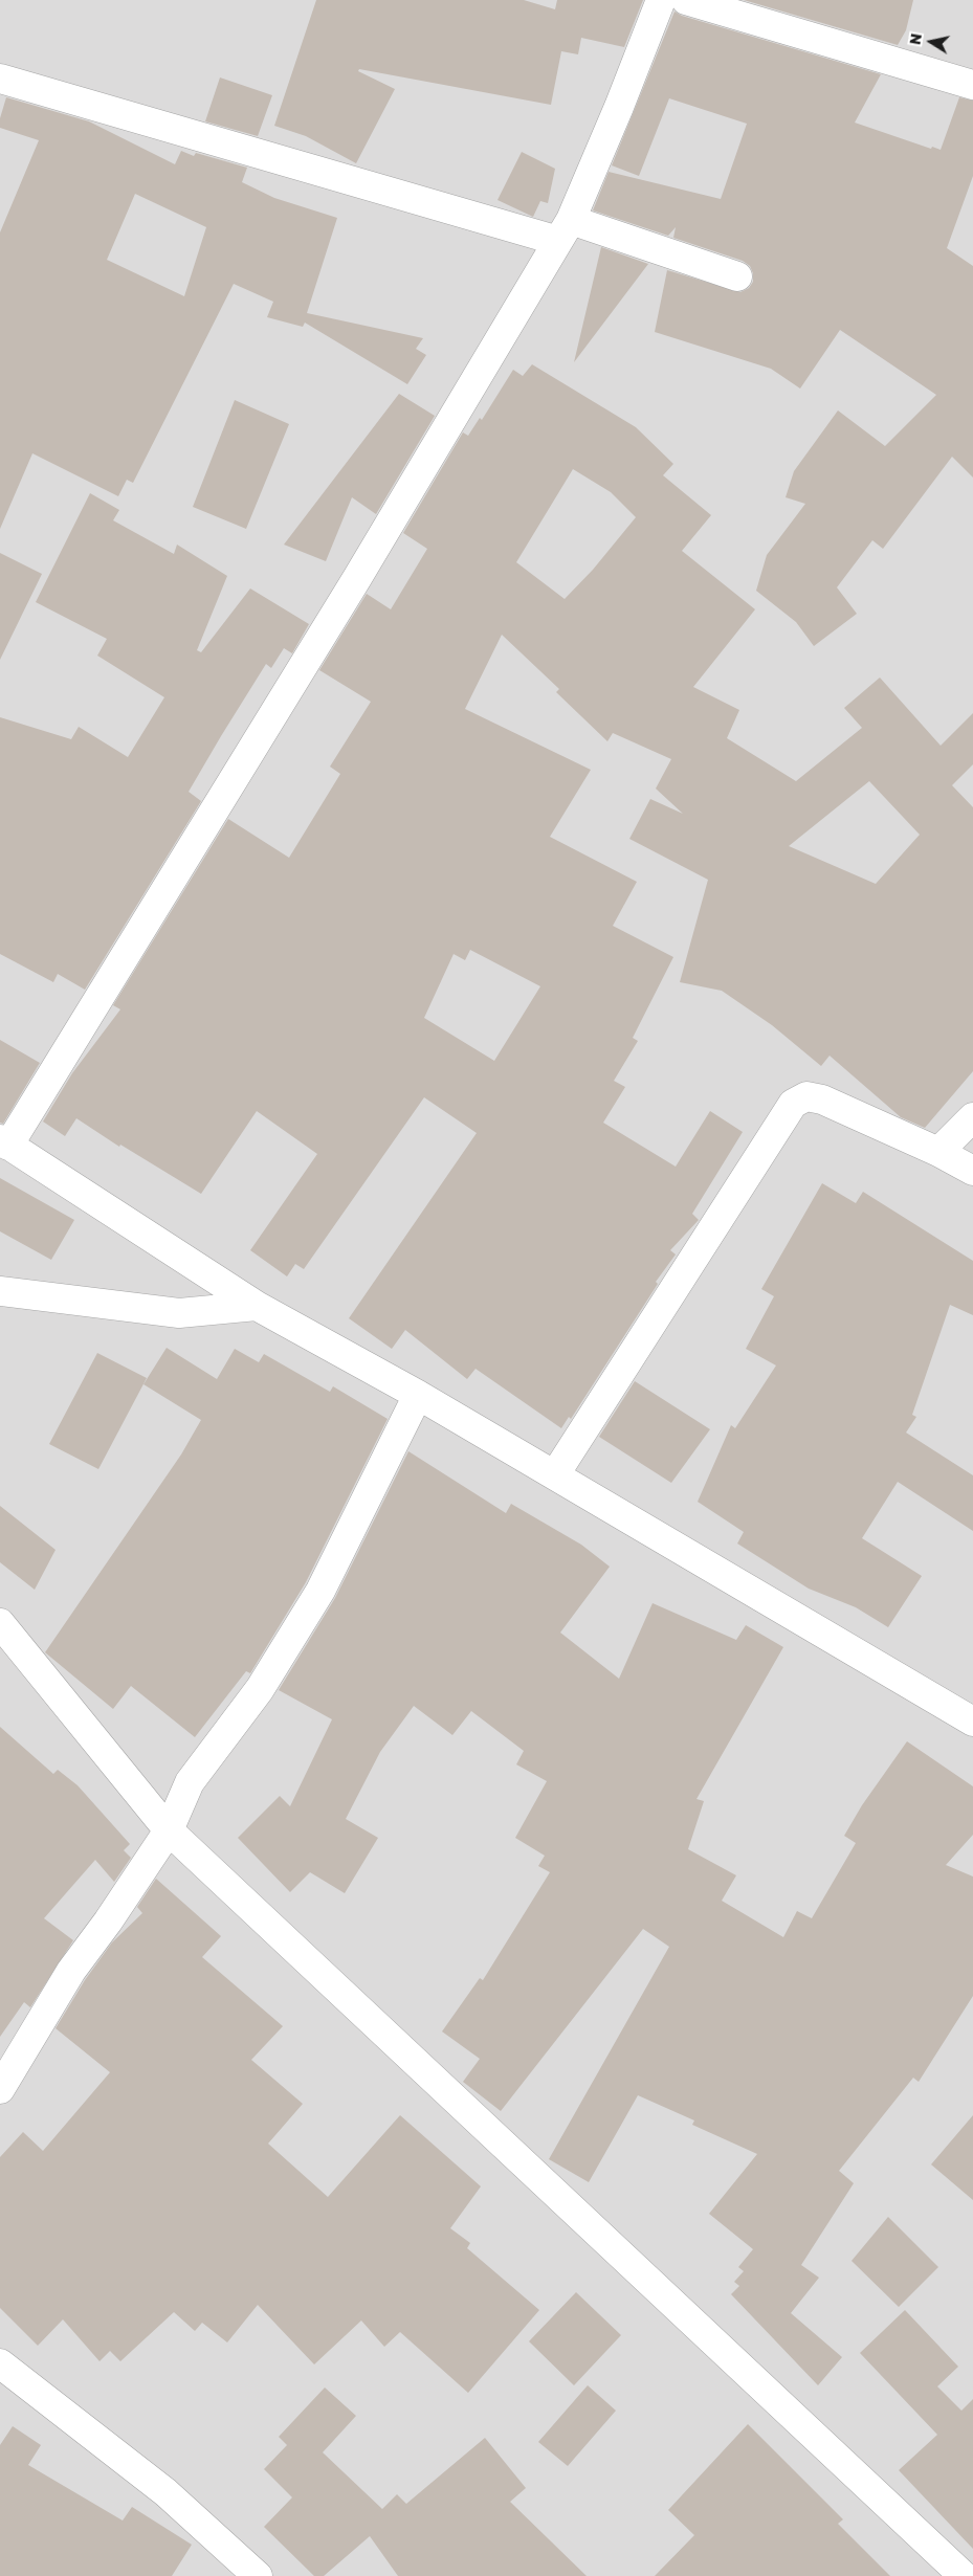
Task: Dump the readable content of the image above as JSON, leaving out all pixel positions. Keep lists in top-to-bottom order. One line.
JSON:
{"north":"left"}
